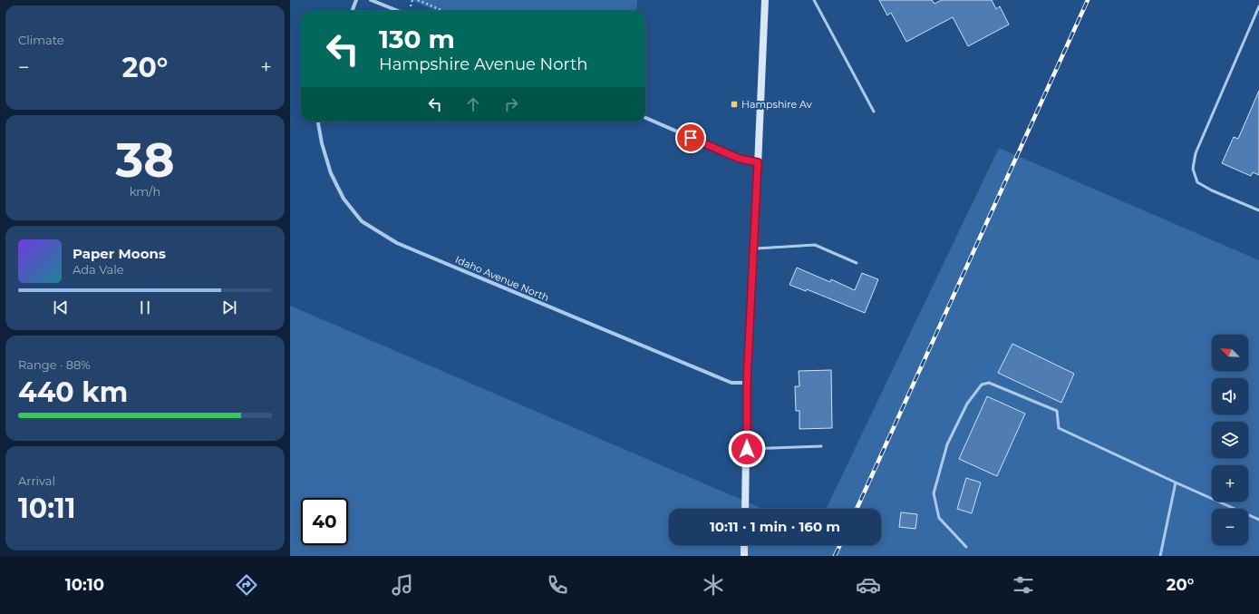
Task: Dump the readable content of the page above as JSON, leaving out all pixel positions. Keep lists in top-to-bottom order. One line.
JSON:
{"streets":{"street":["Idaho Avenue North"]},"places":{"transit":["Hampshire Av"]},"north":"top left","page":{"tile":["Climate",["38","km/h"],["Range · 88%","440 km"],["Arrival","10:11"]],"turn":["130 m","Hampshire Avenue North"],"heat":["−","20°","+"],"song":["Paper Moons","Ada Vale"],"map_buttons":["+","−"],"limit":"40","trip":"10:11 · 1 min · 160 m","tabs":["10:10","20°"]}}
